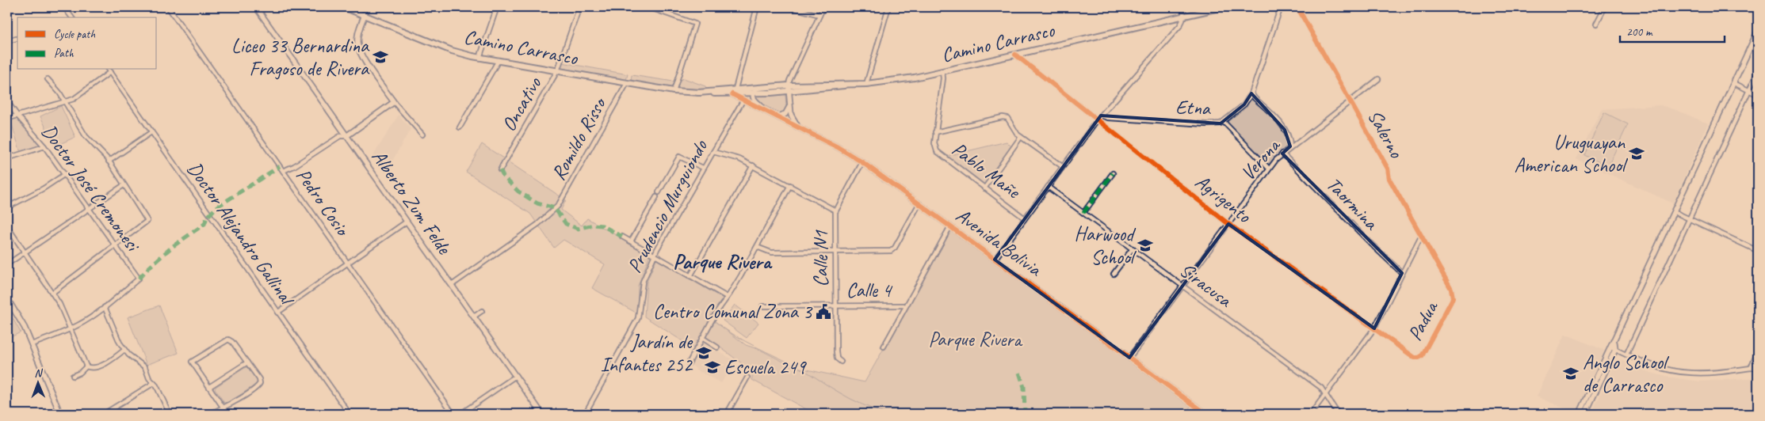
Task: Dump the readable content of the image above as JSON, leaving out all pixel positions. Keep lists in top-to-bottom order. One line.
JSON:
{"streets":{"main road":["Camino Carrasco"],"street":["Oncativo","Etna","Salerno","Romildo Risso","Verona","Pablo Mañe","Doctor José Cremonesi","Agrigento","Pedro Cosio","Alberto Zum Felde","Taormina","Prudencio Murguiondo","Doctor Alejandro Gallinal","Avenida Bolivia","Calle N1","Siracusa","Calle 4","Padua"]},"crossings":[["Camino Carrasco","Oncativo"],["Camino Carrasco","Romildo Risso"],["Camino Carrasco","Pablo Mañe"],["Camino Carrasco","Agrigento"],["Camino Carrasco","Avenida Bolivia"],["Salerno","Verona"],["Salerno","Padua"],["Romildo Risso","Alberto Zum Felde"],["Verona","Agrigento"],["Verona","Taormina"],["Verona","Avenida Bolivia"],["Verona","Siracusa"],["Agrigento","Padua"],["Prudencio Murguiondo","Avenida Bolivia"],["Avenida Bolivia","Calle N1"],["Calle N1","Calle 4"]],"districts":["Parque Rivera"],"parks":["Parque Rivera"],"places":{"school or university":["Liceo 33 Bernardina Fragoso de Rivera","Uruguayan American School","Harwood School","Jardín de Infantes 252","Escuela 249","Anglo School de Carrasco"],"public building":["Centro Comunal Zona 3"]},"legend":["Cycle path","Path"],"scale_bar":"200 m","north":"top"}
